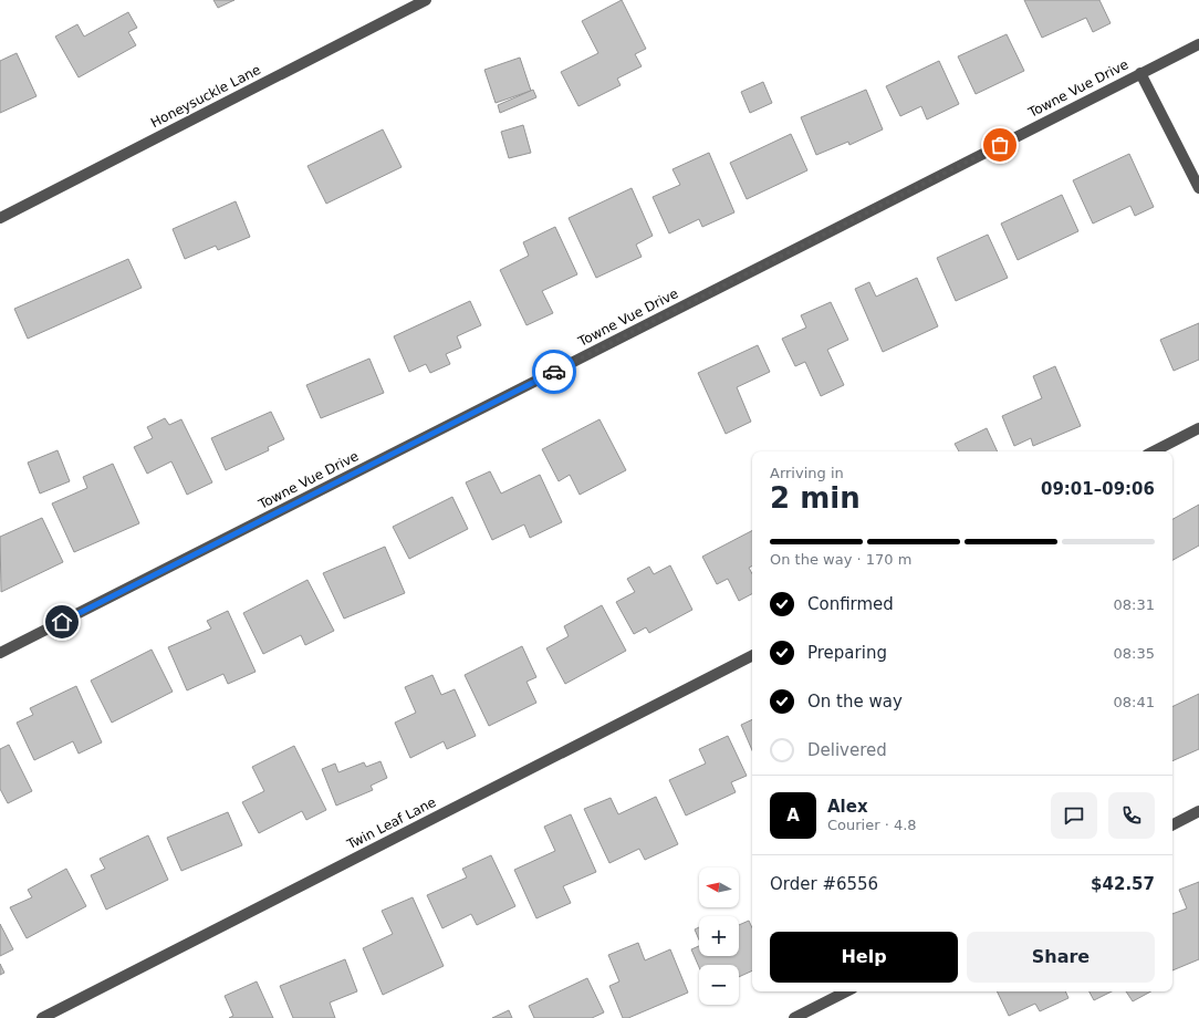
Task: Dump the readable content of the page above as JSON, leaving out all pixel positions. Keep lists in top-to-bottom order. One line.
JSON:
{"streets":{"street":["Towne Vue Drive","Honeysuckle Lane","Twin Leaf Lane"]},"north":"left","page":{"heading":["2 min","Arriving in","09:01–09:06"],"panel":["Alex","Courier · 4.8","Order #6556","$42.57"],"bar":"On the way · 170 m","list":[["Confirmed","08:31"],["Preparing","08:35"],["On the way","08:41"],"Delivered"],"round":"A","map_buttons":["+","−"],"buttons":["Help","Share"]}}
